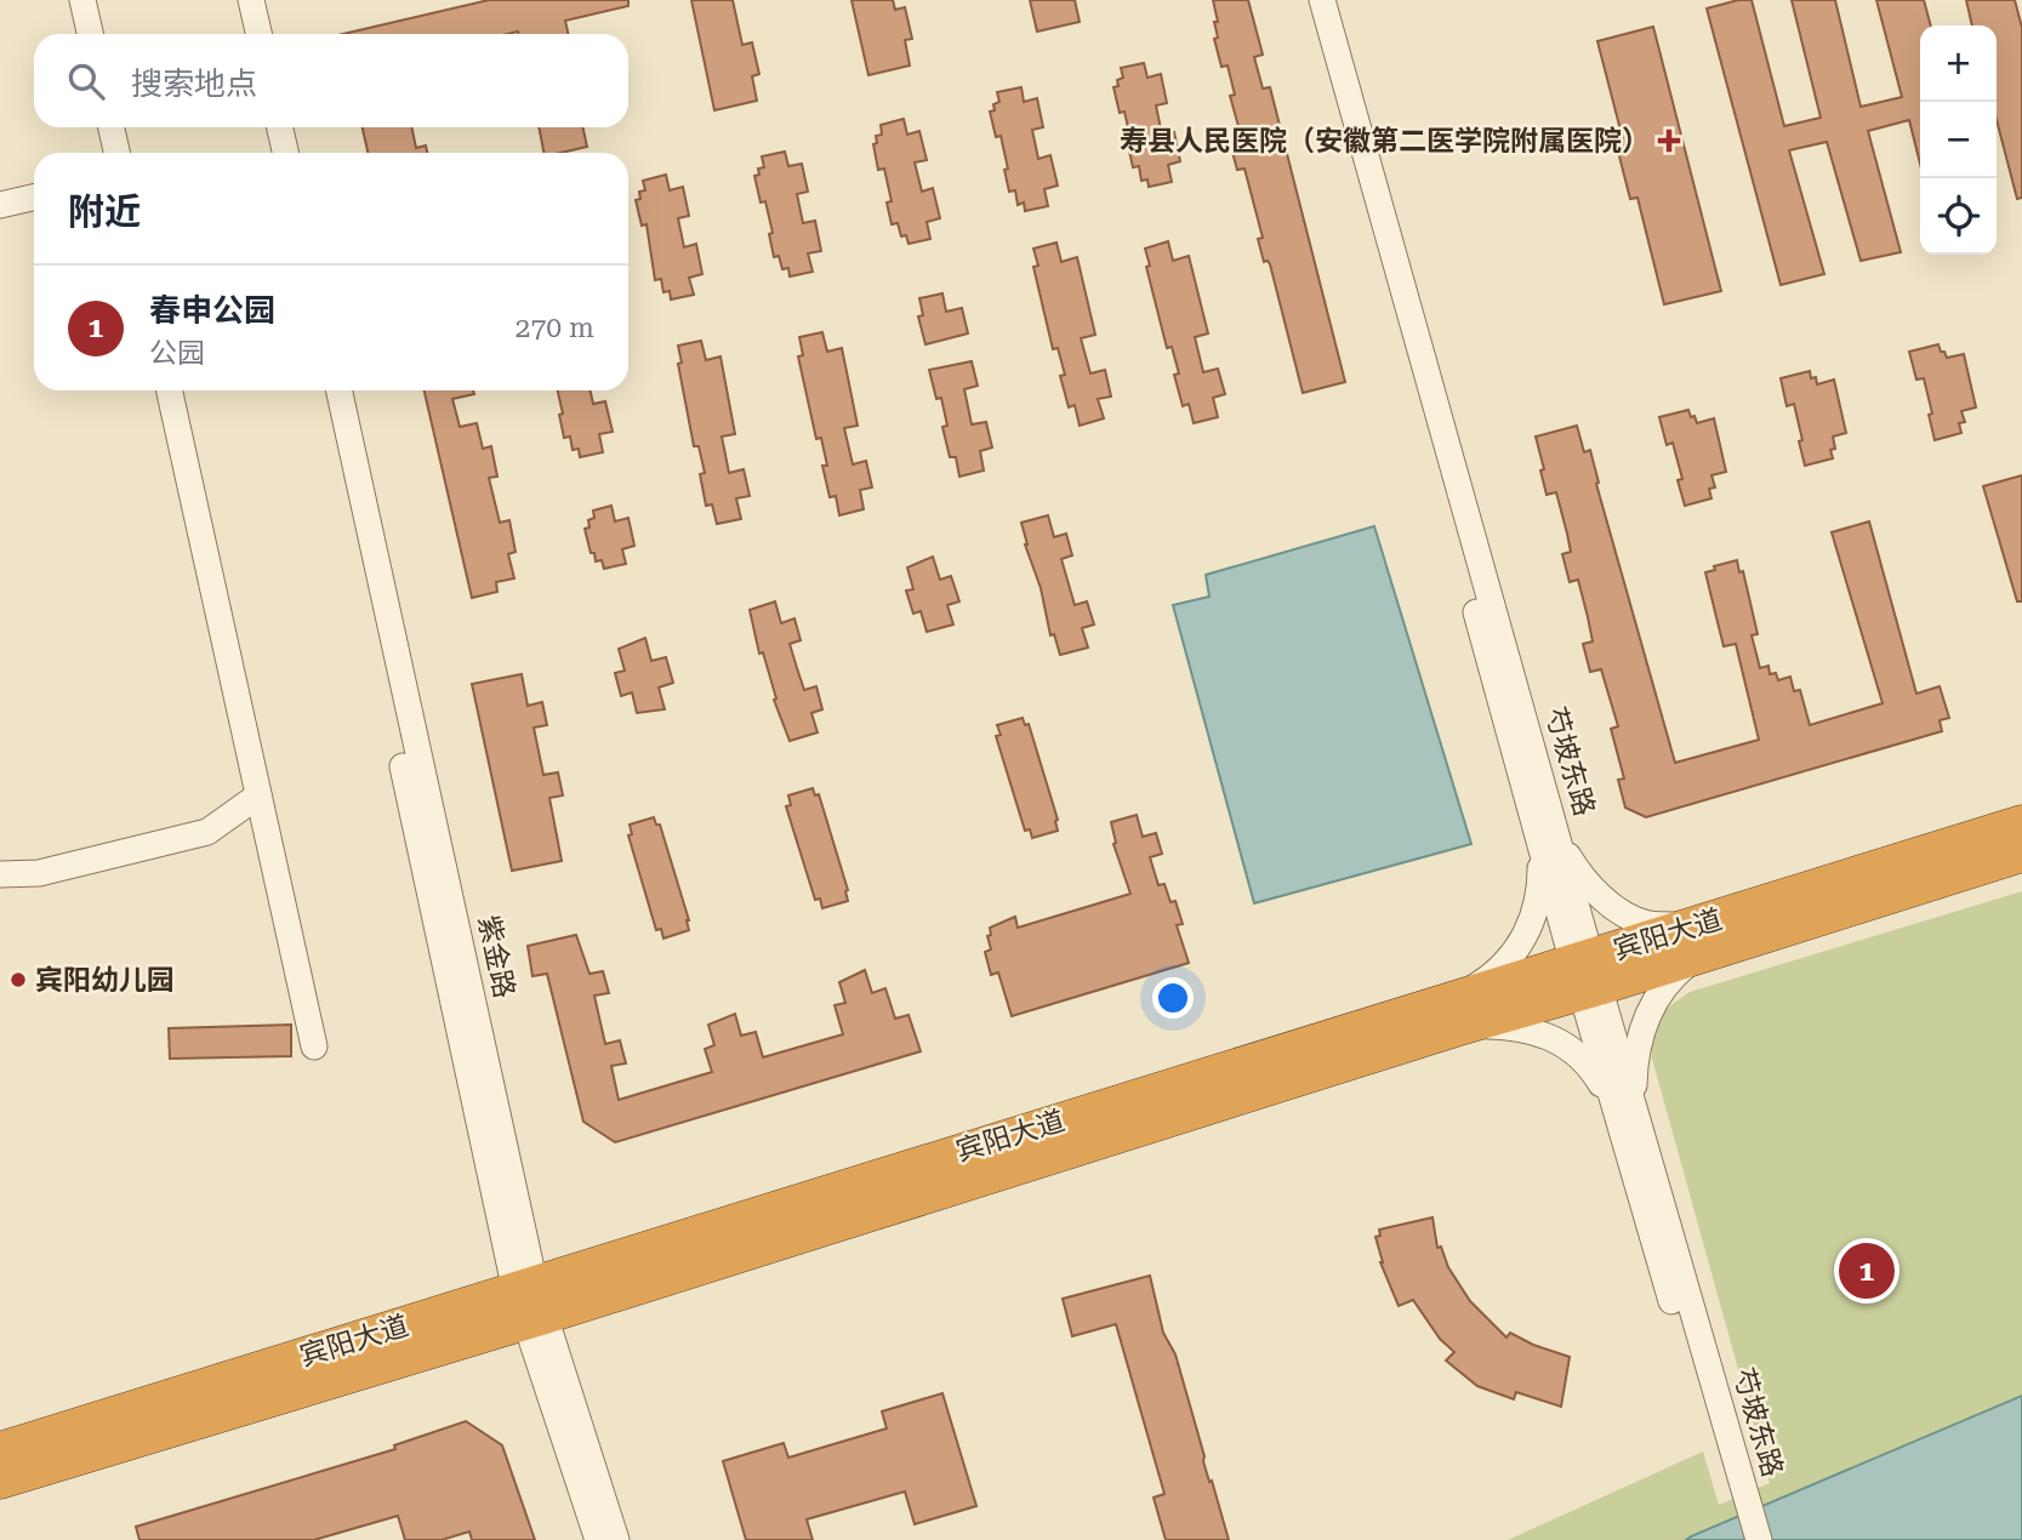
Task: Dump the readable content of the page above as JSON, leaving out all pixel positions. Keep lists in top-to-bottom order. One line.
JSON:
{"streets":{"highway":["宾阳大道"],"street":["芍坡东路","紫金路"]},"crossings":[["芍坡东路","宾阳大道"],["宾阳大道","紫金路"]],"places":{"health":["寿县人民医院（安徽第二医学院附属医院）"],"other":["宾阳幼儿园"]},"page":{"map_buttons":["+","−"],"search":"搜索地点","heading":"附近","list":[{"mark":"1","name":"春申公园","note":"公园","value":"270 m"}],"pins":"1"}}
